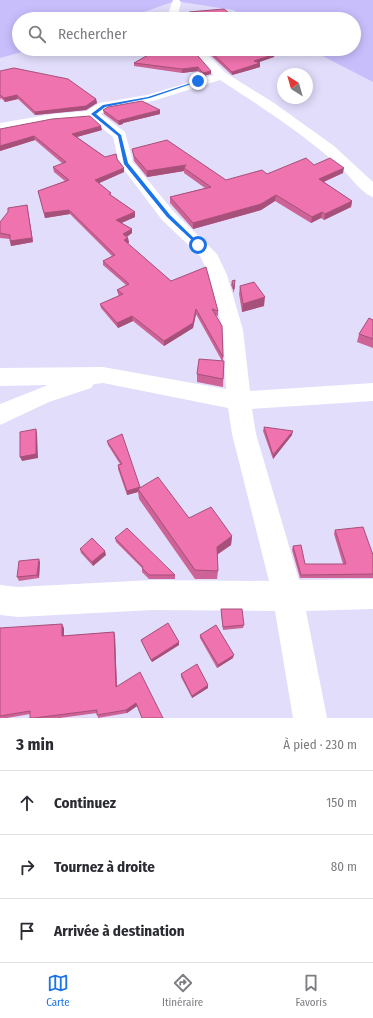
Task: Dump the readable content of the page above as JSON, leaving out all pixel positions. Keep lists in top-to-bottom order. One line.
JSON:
{"north":"top left","page":{"search":"Rechercher","heading":["3 min","À pied · 230 m"],"list":[["Continuez","150 m"],["Tournez à droite","80 m"],"Arrivée à destination"],"nav":["Carte","Itinéraire","Favoris"]}}
